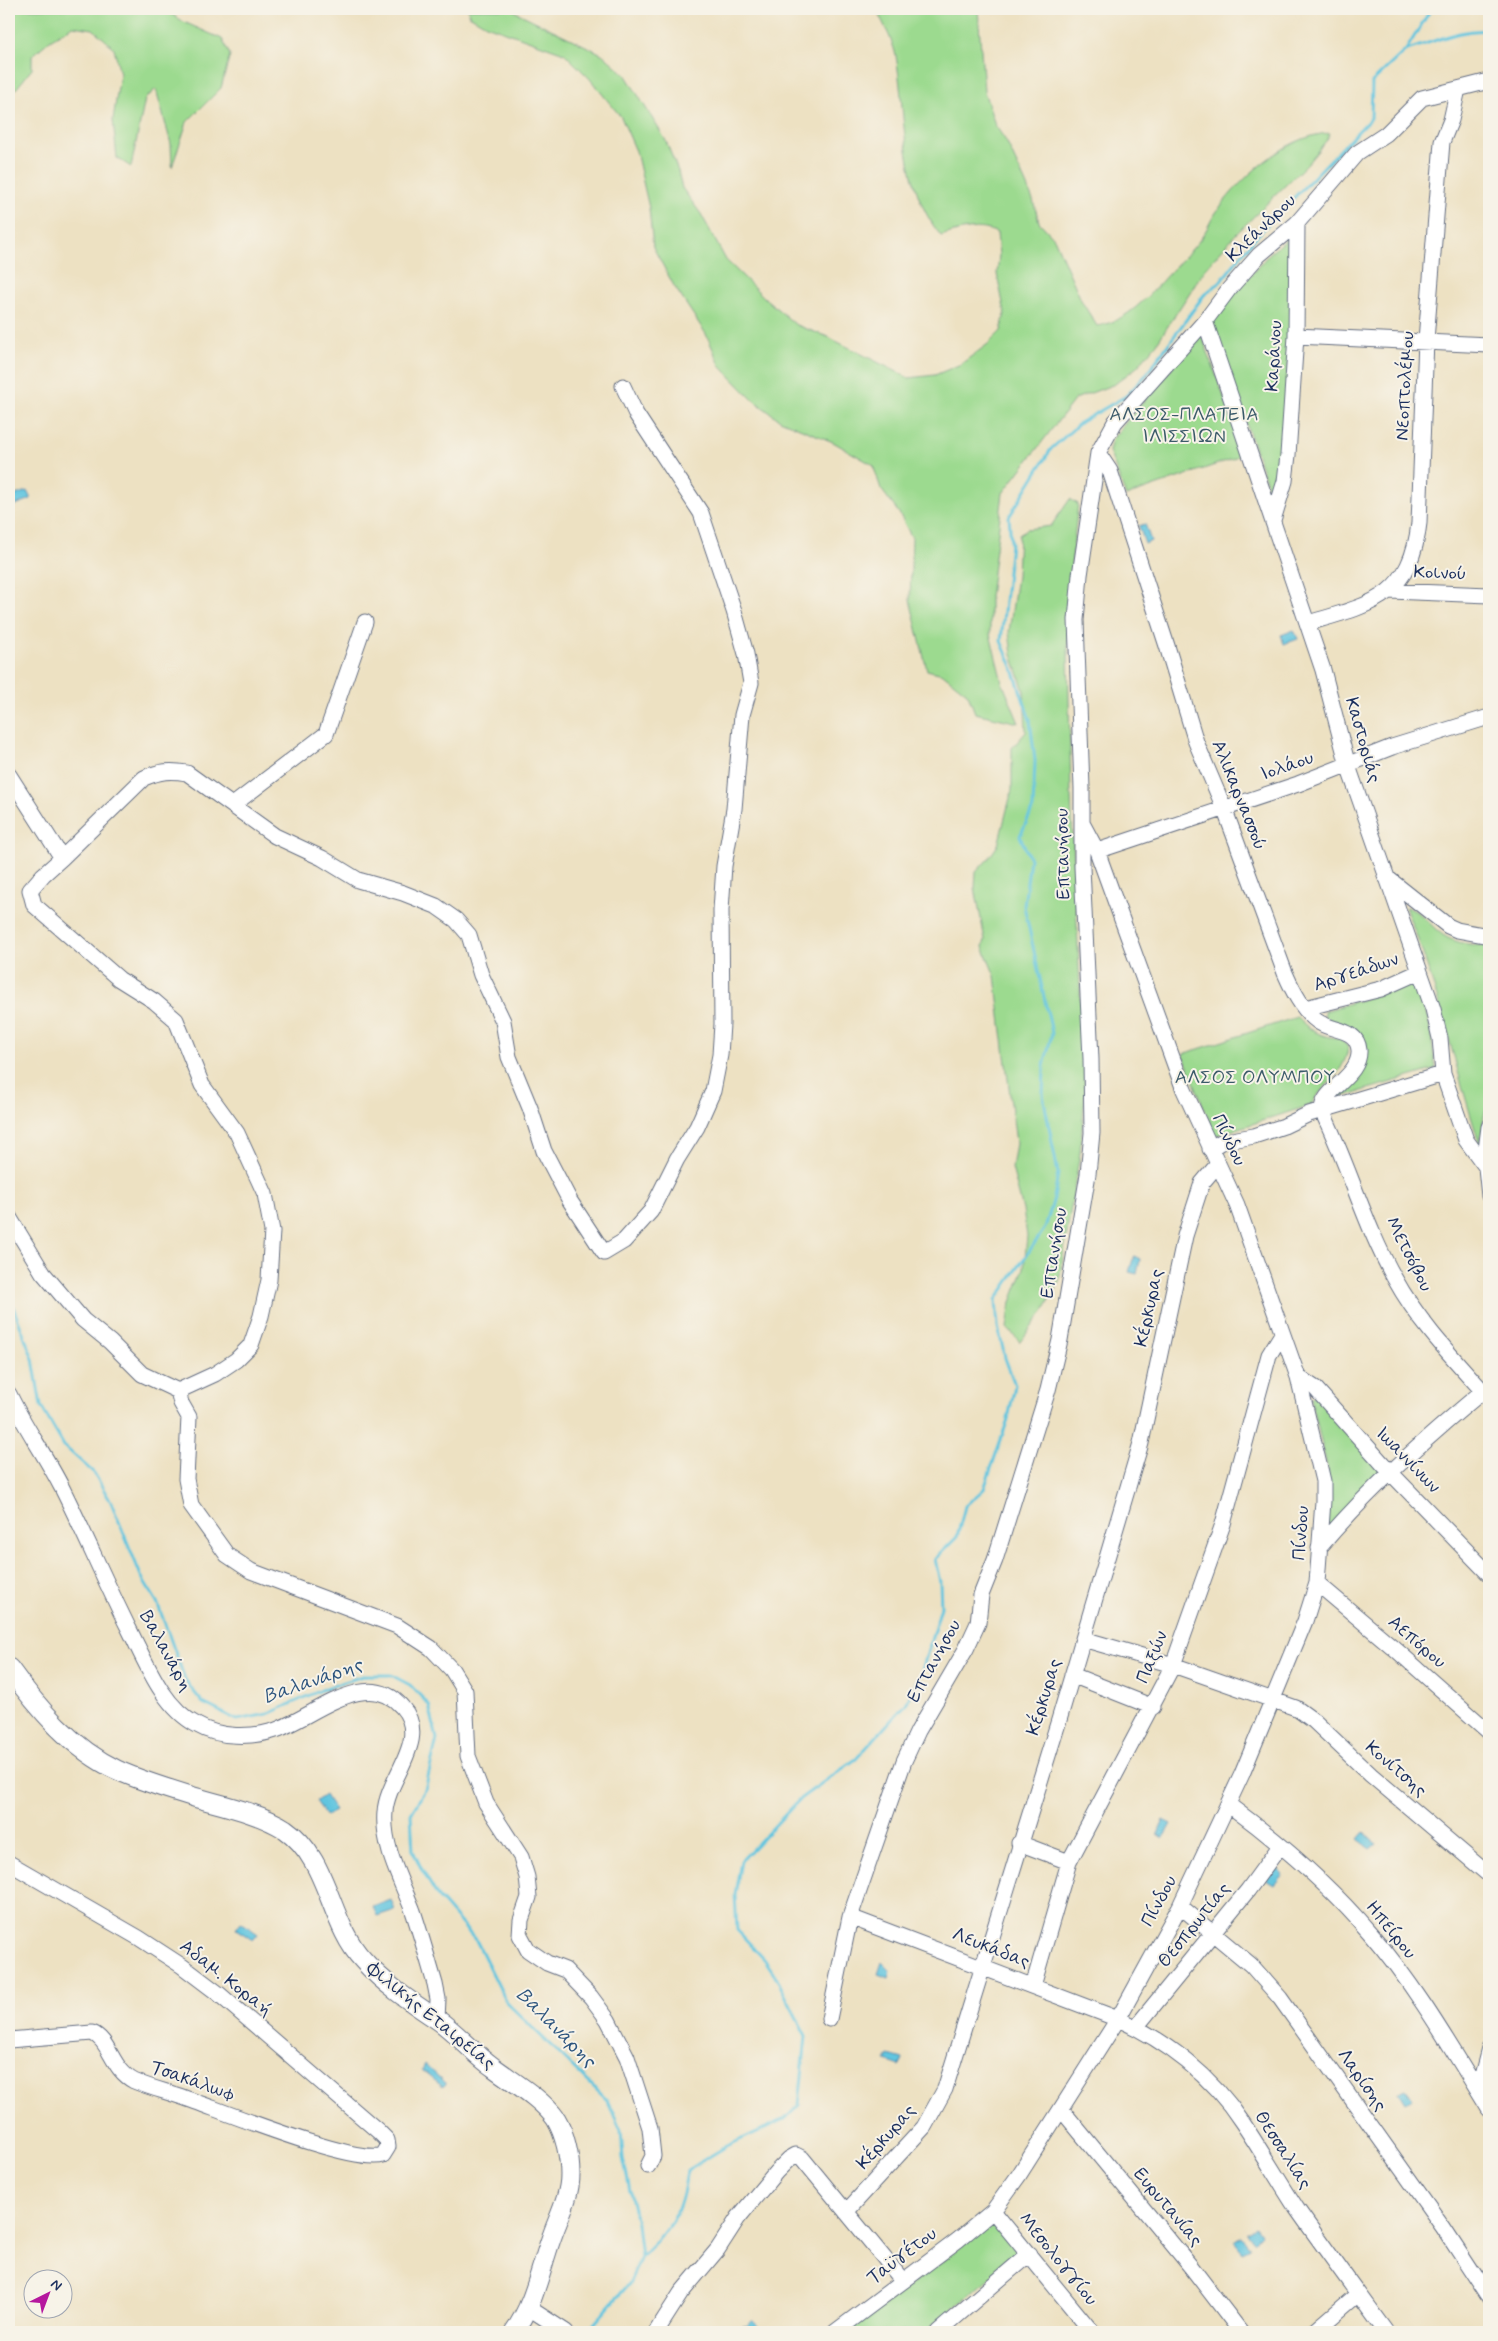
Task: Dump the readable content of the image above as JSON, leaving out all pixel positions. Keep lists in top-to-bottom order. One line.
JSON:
{"streets":{"main road":["Φιλικής Εταιρείας"],"street":["Κλεάνδρου","Καράνου","Νεοπτολέμου","Κοινού","Καστοριάς","Ιολάου","Αλικαρνασσού","Επτανήσου","Αργεάδων","Πίνδου","Μετσόβου","Κέρκυρας","Ιωαννίνων","Αεπόρου","Βαλανάρη","Παξών","Κονίτσης","Θεσπρωτίας","Ηπείρου","Λευκάδας","Αδαμ. Κοραή","Λαρίσης","Τσακάλωφ","Θεσσαλίας","Ευρυτανίας","Ταϋγέτου","Μεσολογγίου"]},"crossings":[["Κλεάνδρου","Καράνου"],["Κλεάνδρου","Νεοπτολέμου"],["Κλεάνδρου","Καστοριάς"],["Κλεάνδρου","Αλικαρνασσού"],["Κλεάνδρου","Επτανήσου"],["Καράνου","Καστοριάς"],["Νεοπτολέμου","Κοινού"],["Νεοπτολέμου","Καστοριάς"],["Καστοριάς","Ιολάου"],["Καστοριάς","Αργεάδων"],["Ιολάου","Αλικαρνασσού"],["Ιολάου","Πίνδου"],["Αλικαρνασσού","Επτανήσου"],["Αλικαρνασσού","Αργεάδων"],["Αλικαρνασσού","Μετσόβου"],["Επτανήσου","Πίνδου"],["Επτανήσου","Λευκάδας"],["Πίνδου","Κέρκυρας"],["Πίνδου","Ιωαννίνων"],["Πίνδου","Αεπόρου"],["Πίνδου","Παξών"],["Πίνδου","Κονίτσης"],["Πίνδου","Ηπείρου"],["Πίνδου","Λευκάδας"],["Πίνδου","Λαρίσης"],["Πίνδου","Θεσσαλίας"],["Πίνδου","Ευρυτανίας"],["Πίνδου","Ταϋγέτου"],["Πίνδου","Μεσολογγίου"],["Κέρκυρας","Κονίτσης"],["Κέρκυρας","Λευκάδας"],["Βαλανάρη","Φιλικής Εταιρείας"],["Παξών","Κονίτσης"],["Παξών","Λευκάδας"],["Θεσπρωτίας","Ηπείρου"],["Θεσπρωτίας","Λαρίσης"],["Θεσπρωτίας","Θεσσαλίας"],["Λευκάδας","Θεσσαλίας"],["Αδαμ. Κοραή","Τσακάλωφ"],["Ταϋγέτου","Μεσολογγίου"]],"water":["Βαλανάρης"],"parks":["ΑΛΣΟΣ-ΠΛΑΤΕΙΑ ΙΛΙΣΣΙΩΝ","ΑΛΣΟΣ ΟΛΥΜΠΟΥ"],"north":"top right"}
